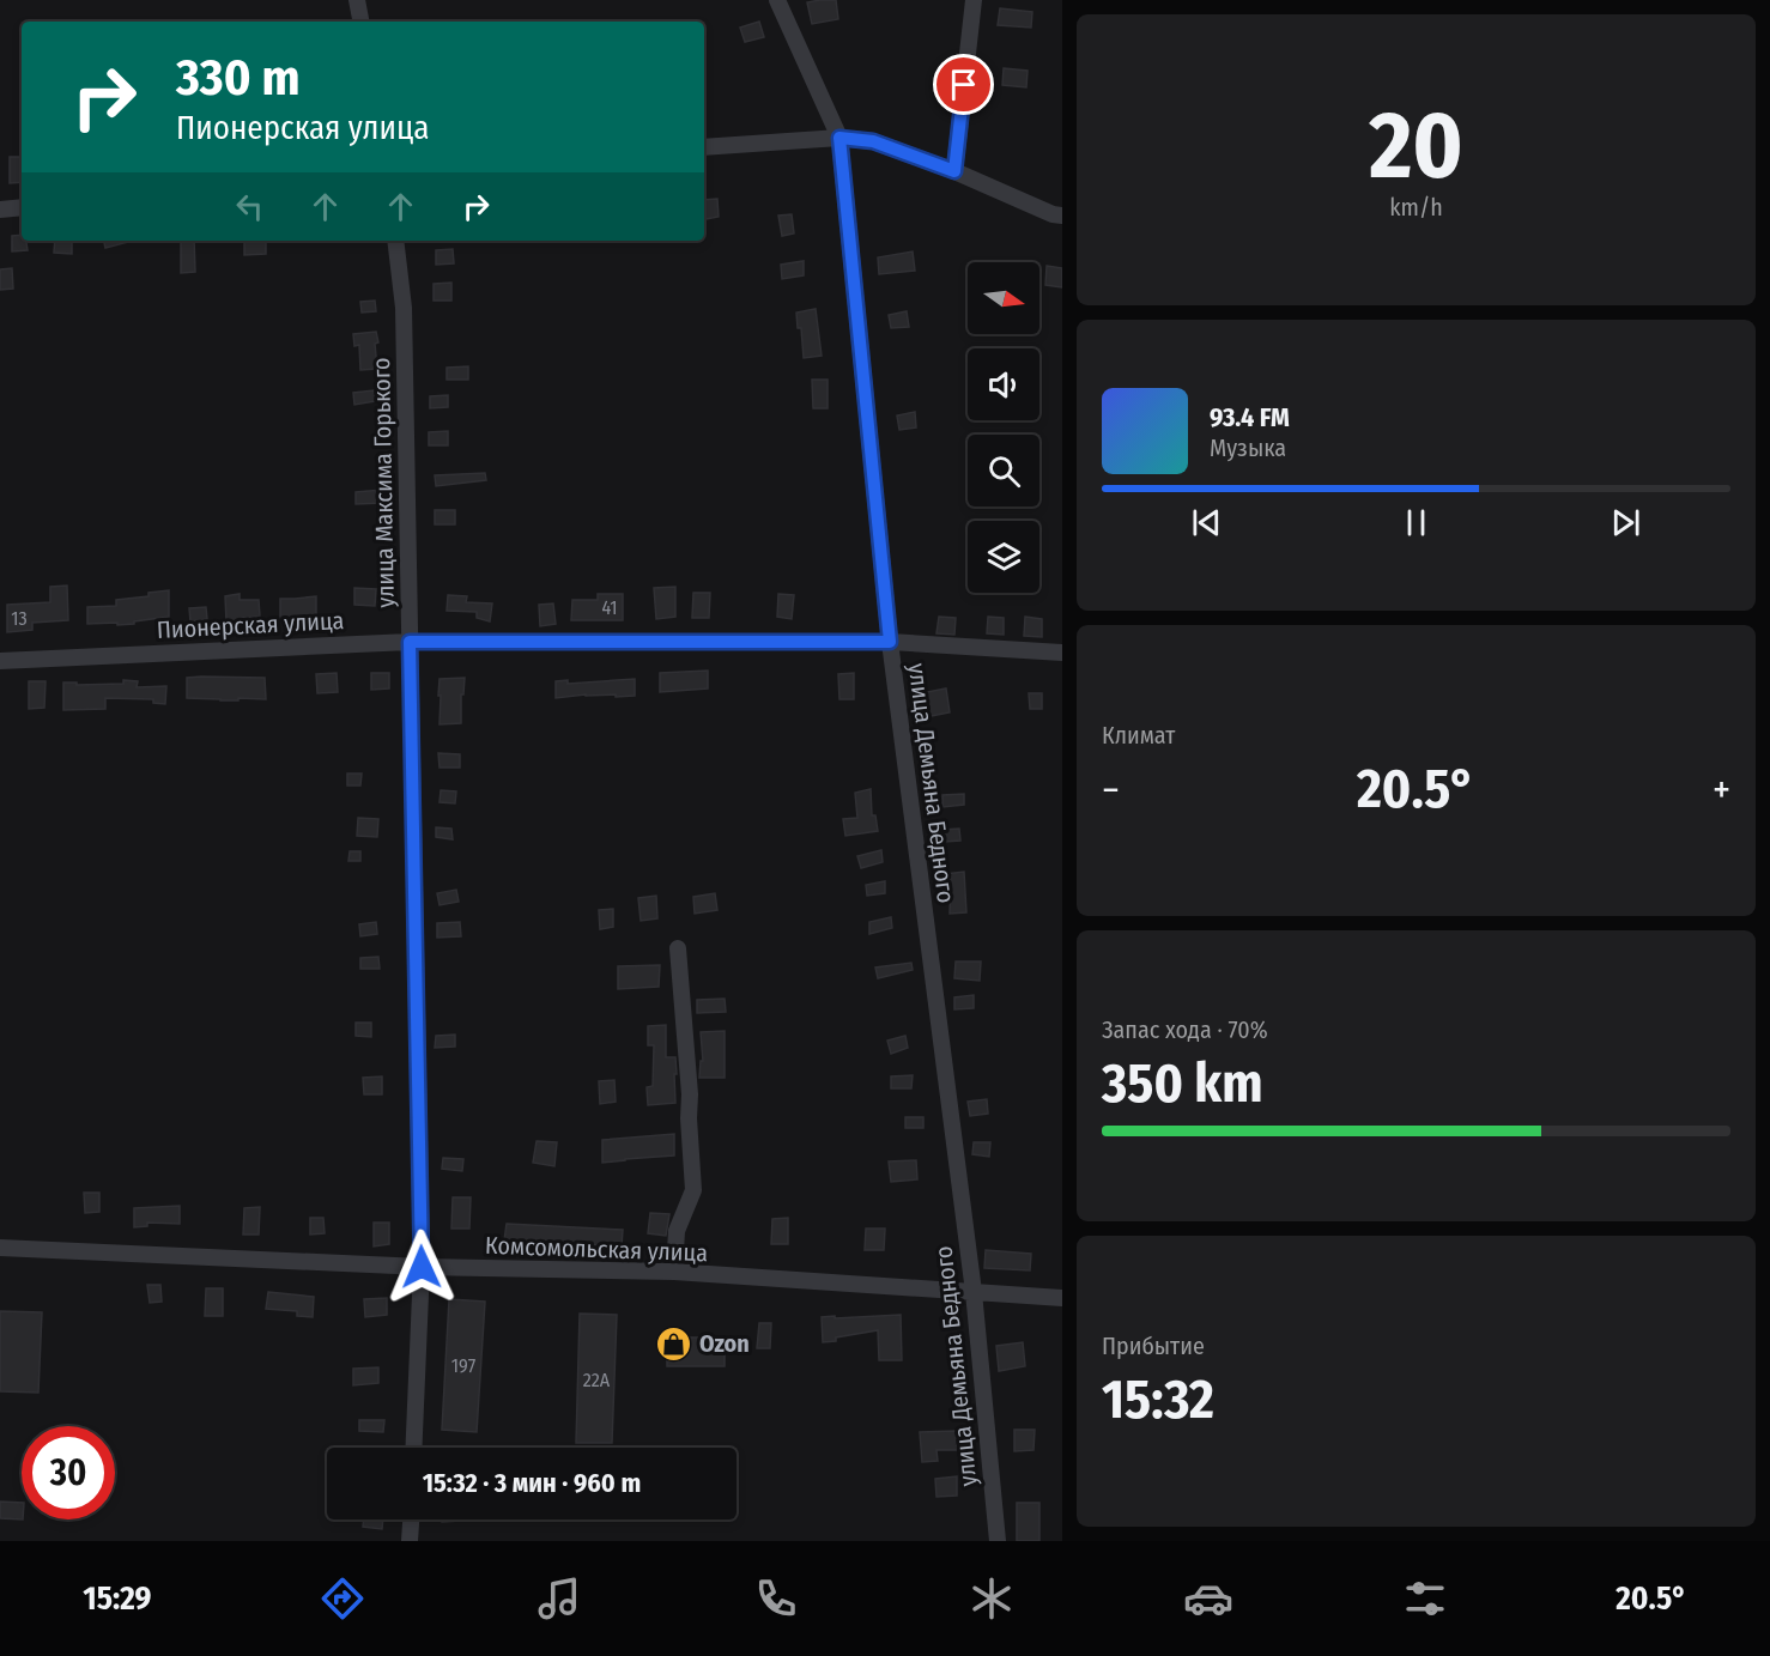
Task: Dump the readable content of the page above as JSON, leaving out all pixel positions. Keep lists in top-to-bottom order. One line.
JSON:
{"streets":{"street":["улица Максима Горького","Пионерская улица","улица Демьяна Бедного","Комсомольская улица"]},"crossings":[["улица Максима Горького","Пионерская улица"],["улица Максима Горького","Комсомольская улица"],["Пионерская улица","улица Демьяна Бедного"],["улица Демьяна Бедного","Комсомольская улица"]],"places":{"shop":["Ozon"]},"house_numbers":["41","13","197","22А"],"north":"right","page":{"tile":[["20","km/h"],"Климат",["Запас хода · 70%","350 km"],["Прибытие","15:32"]],"turn":["330 m","Пионерская улица"],"song":["93.4 FM","Музыка"],"heat":["−","20.5°","+"],"limit":"30","trip":"15:32 · 3 мин · 960 m","tabs":["15:29","20.5°"]}}
